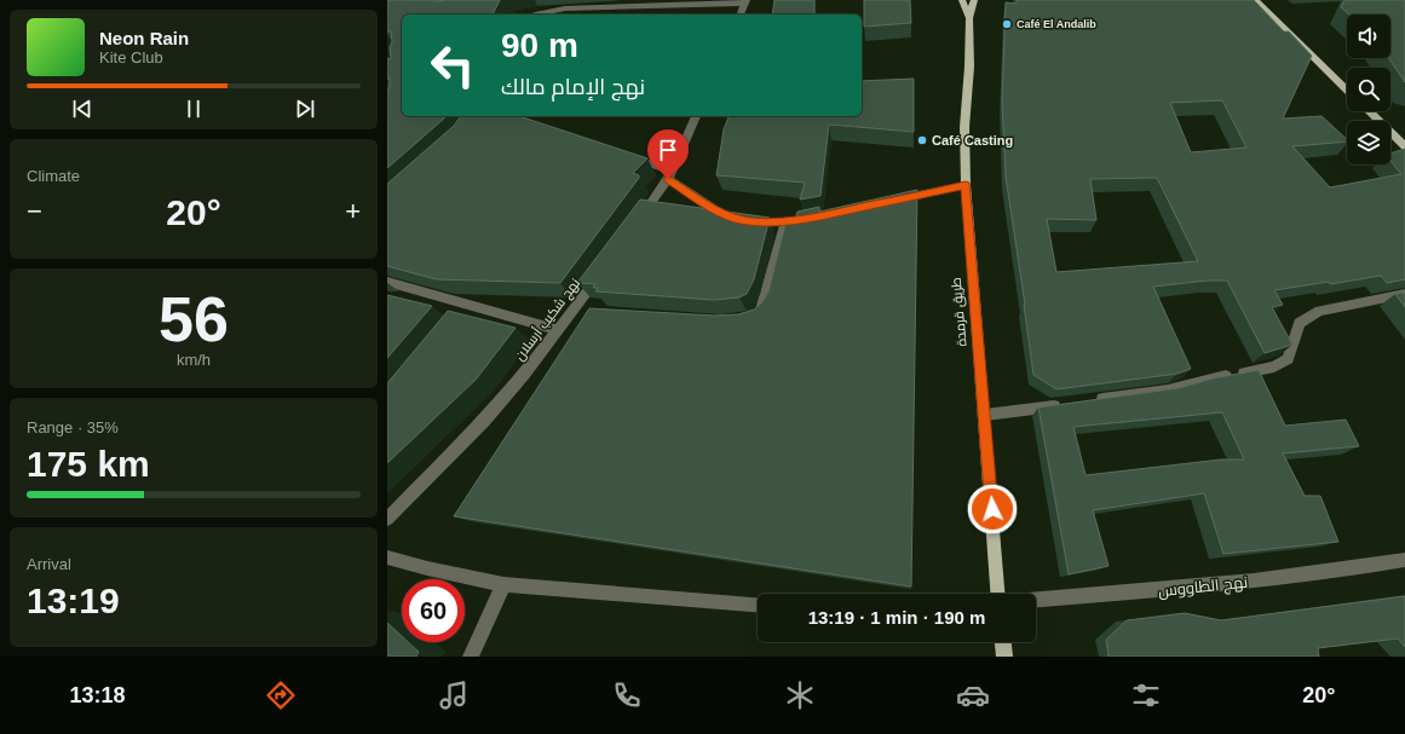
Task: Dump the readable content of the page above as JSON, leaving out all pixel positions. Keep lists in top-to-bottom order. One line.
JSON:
{"streets":{"main road":["طريق قرمدة"],"street":["نهج شكيب أرسلان","نهج الطاووس"]},"places":["Café El Andalib","Café Casting"],"page":{"turn":["90 m","نهج الإمام مالك"],"song":["Neon Rain","Kite Club"],"tile":["Climate",["56","km/h"],["Range · 35%","175 km"],["Arrival","13:19"]],"heat":["−","20°","+"],"limit":"60","trip":"13:19 · 1 min · 190 m","tabs":["13:18","20°"]}}
